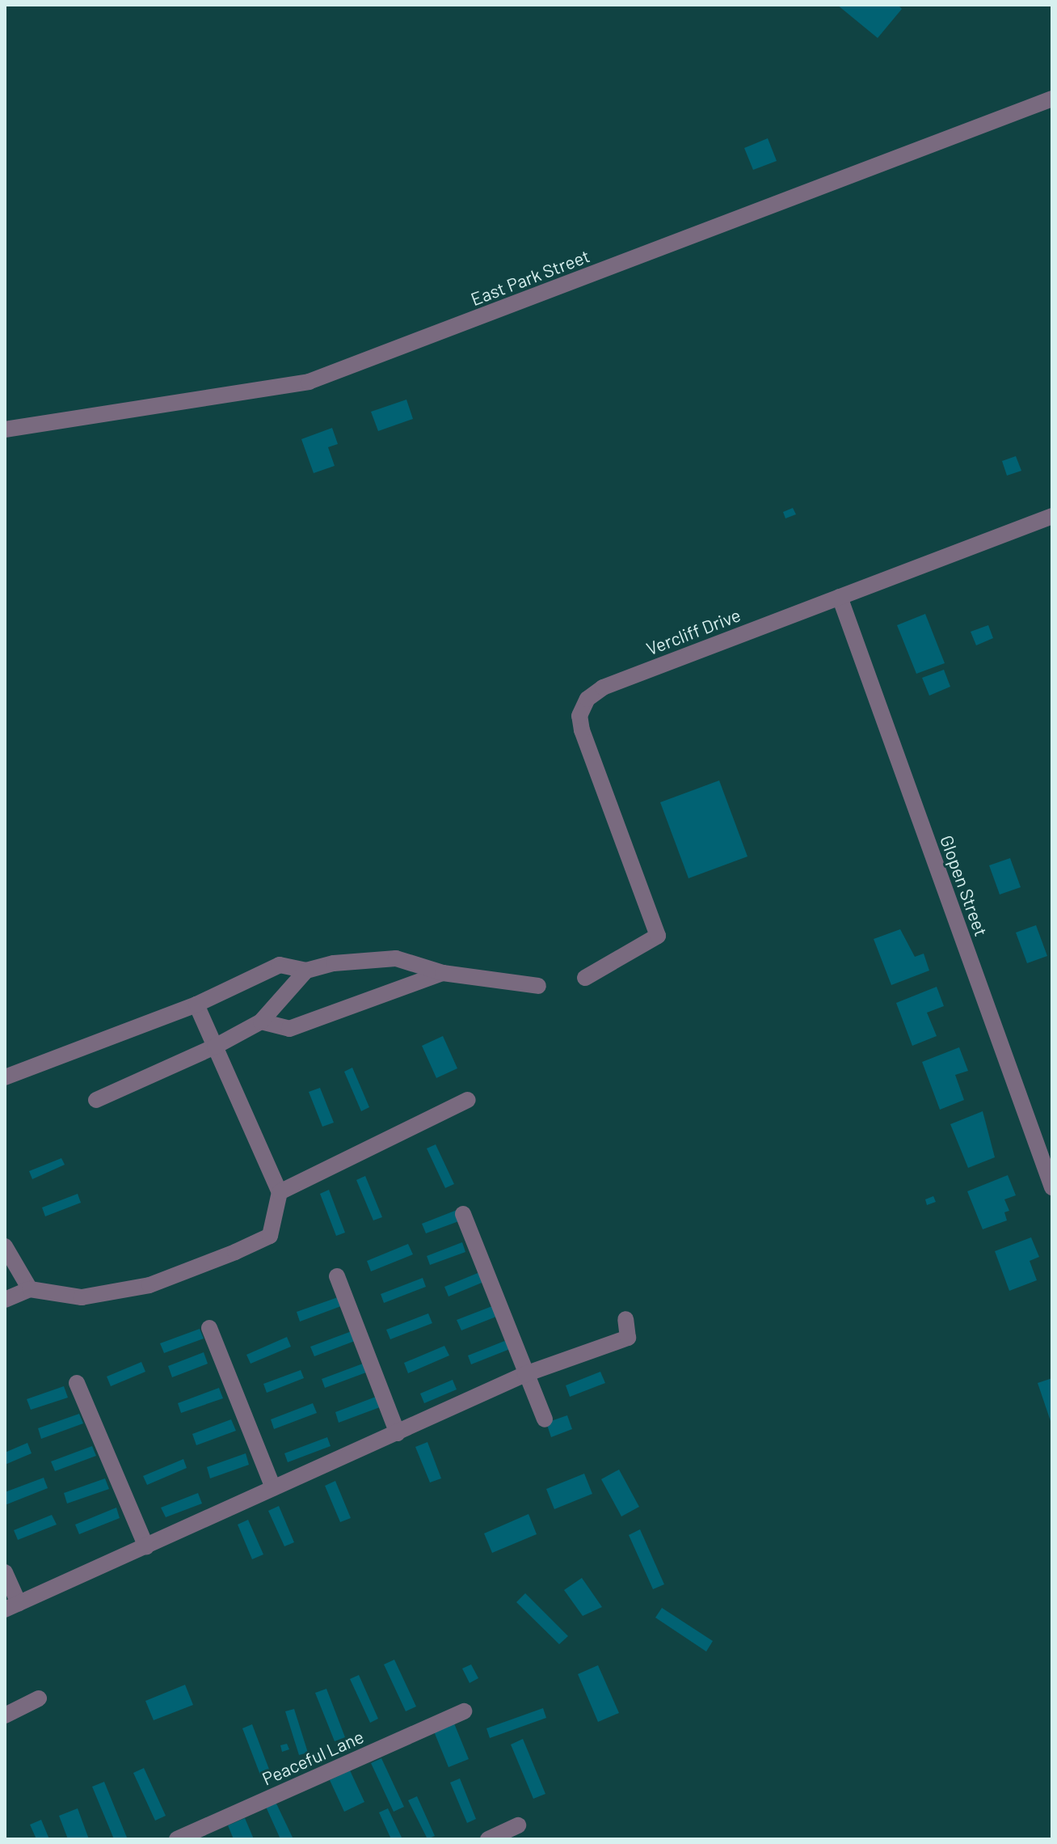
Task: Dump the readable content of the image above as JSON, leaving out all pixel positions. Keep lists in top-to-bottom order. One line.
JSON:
{"streets":{"street":["East Park Street","Vercliff Drive","Glopen Street","Peaceful Lane"]},"crossings":[["Vercliff Drive","Glopen Street"]]}
